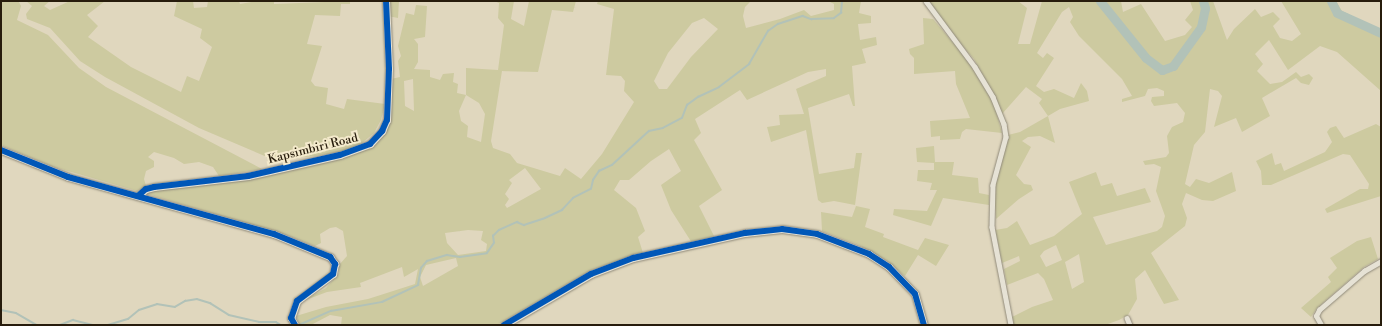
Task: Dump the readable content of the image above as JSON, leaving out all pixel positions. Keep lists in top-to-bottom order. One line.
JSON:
{"streets":{"street":["Kapsimbiri Road"]}}
